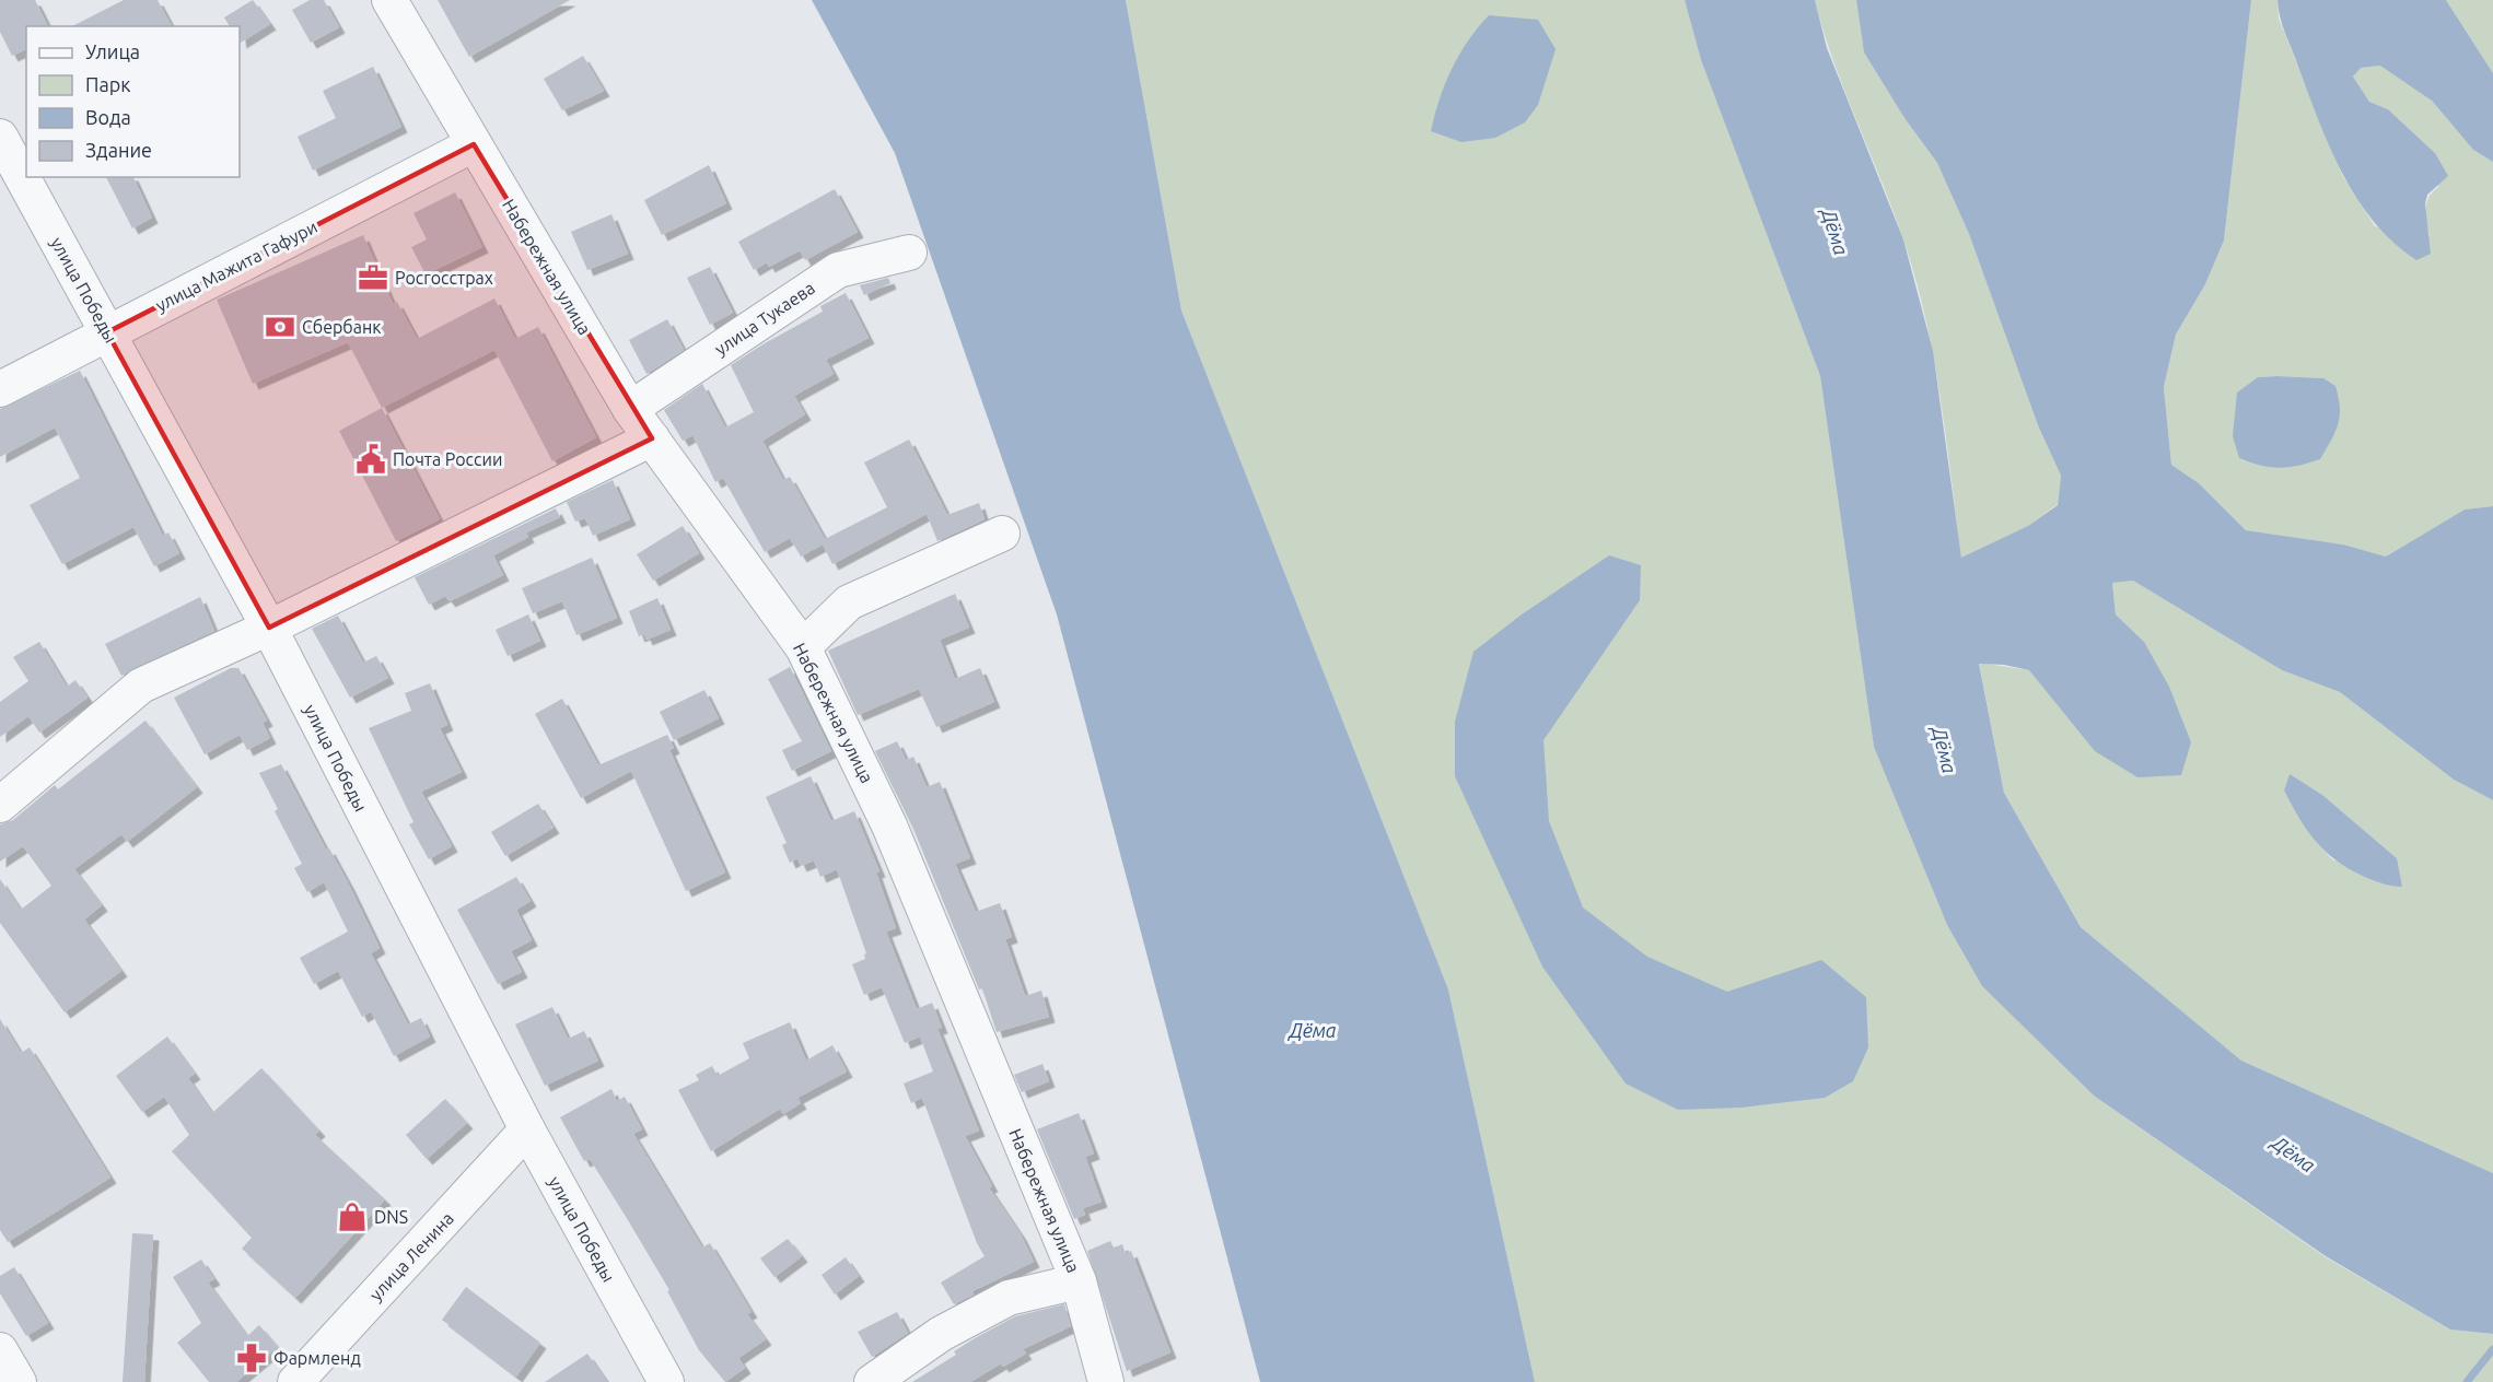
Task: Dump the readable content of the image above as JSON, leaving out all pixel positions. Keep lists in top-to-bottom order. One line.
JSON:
{"streets":{"street":["улица Мажита Гафури","Набережная улица","улица Победы","улица Тукаева","улица Ленина"]},"crossings":[["улица Мажита Гафури","Набережная улица"],["улица Мажита Гафури","улица Победы"],["Набережная улица","улица Тукаева"],["улица Победы","улица Ленина"]],"water":["Дёма"],"places":{"office":["Росгосстрах"],"bank":["Сбербанк"],"public building":["Почта России"],"shop":["DNS"],"pharmacy":["Фармленд"]},"legend":["Улица","Парк","Вода","Здание"]}
